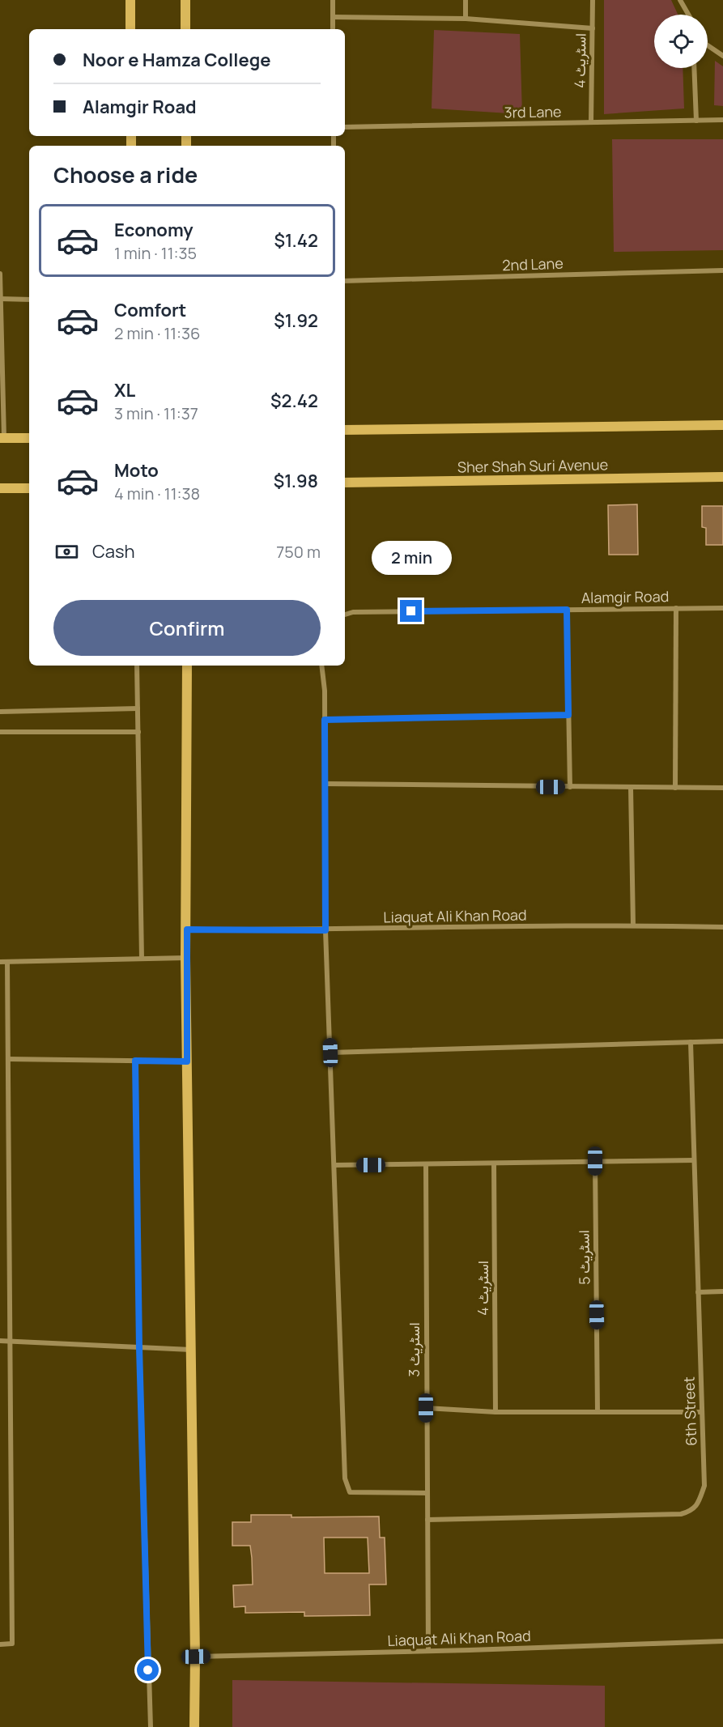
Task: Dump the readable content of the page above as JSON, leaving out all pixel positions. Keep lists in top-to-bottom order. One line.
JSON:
{"streets":{"street":["اسٹریٹ 4","3rd Lane","2nd Lane","Sher Shah Suri Avenue","Alamgir Road","Liaquat Ali Khan Road","اسٹریٹ 5","اسٹریٹ 3","6th Street"]},"crossings":[["اسٹریٹ 4","3rd Lane"],["Liaquat Ali Khan Road","اسٹریٹ 3"],["اسٹریٹ 3","6th Street"]],"page":{"banner":["Noor e Hamza College","Alamgir Road"],"heading":"Choose a ride","list":[{"name":"Economy","note":"1 min · 11:35","value":"$1.42"},{"name":"Comfort","note":"2 min · 11:36","value":"$1.92"},{"name":"XL","note":"3 min · 11:37","value":"$2.42"},{"name":"Moto","note":"4 min · 11:38","value":"$1.98"}],"pay":["Cash","750 m"],"bubble":"2 min","buttons":"Confirm"}}
